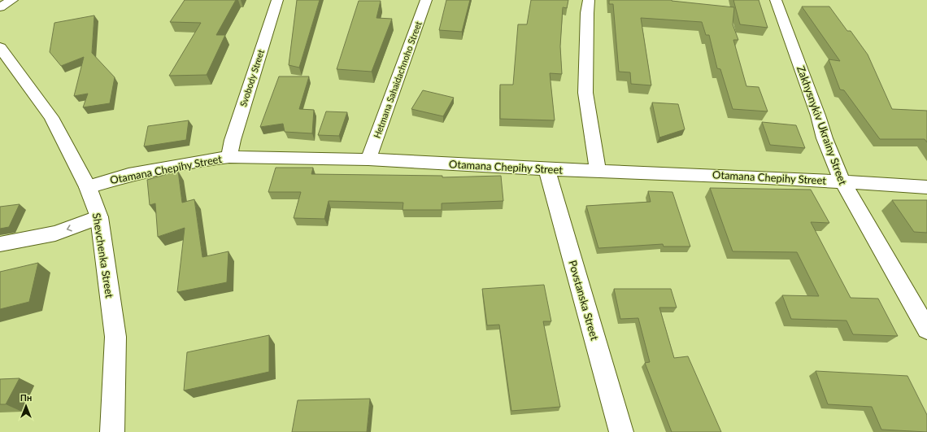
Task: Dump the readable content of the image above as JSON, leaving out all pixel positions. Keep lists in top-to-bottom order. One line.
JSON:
{"streets":{"street":["Svobody Street","Hetmana Sahaidachnoho Street","Zakhysnykiv Ukrainy Street","Otamana Chepihy Street","Shevchenka Street","Povstanska Street"]},"crossings":[["Svobody Street","Otamana Chepihy Street"],["Hetmana Sahaidachnoho Street","Otamana Chepihy Street"],["Zakhysnykiv Ukrainy Street","Otamana Chepihy Street"],["Otamana Chepihy Street","Shevchenka Street"],["Otamana Chepihy Street","Povstanska Street"]],"north":"top"}
